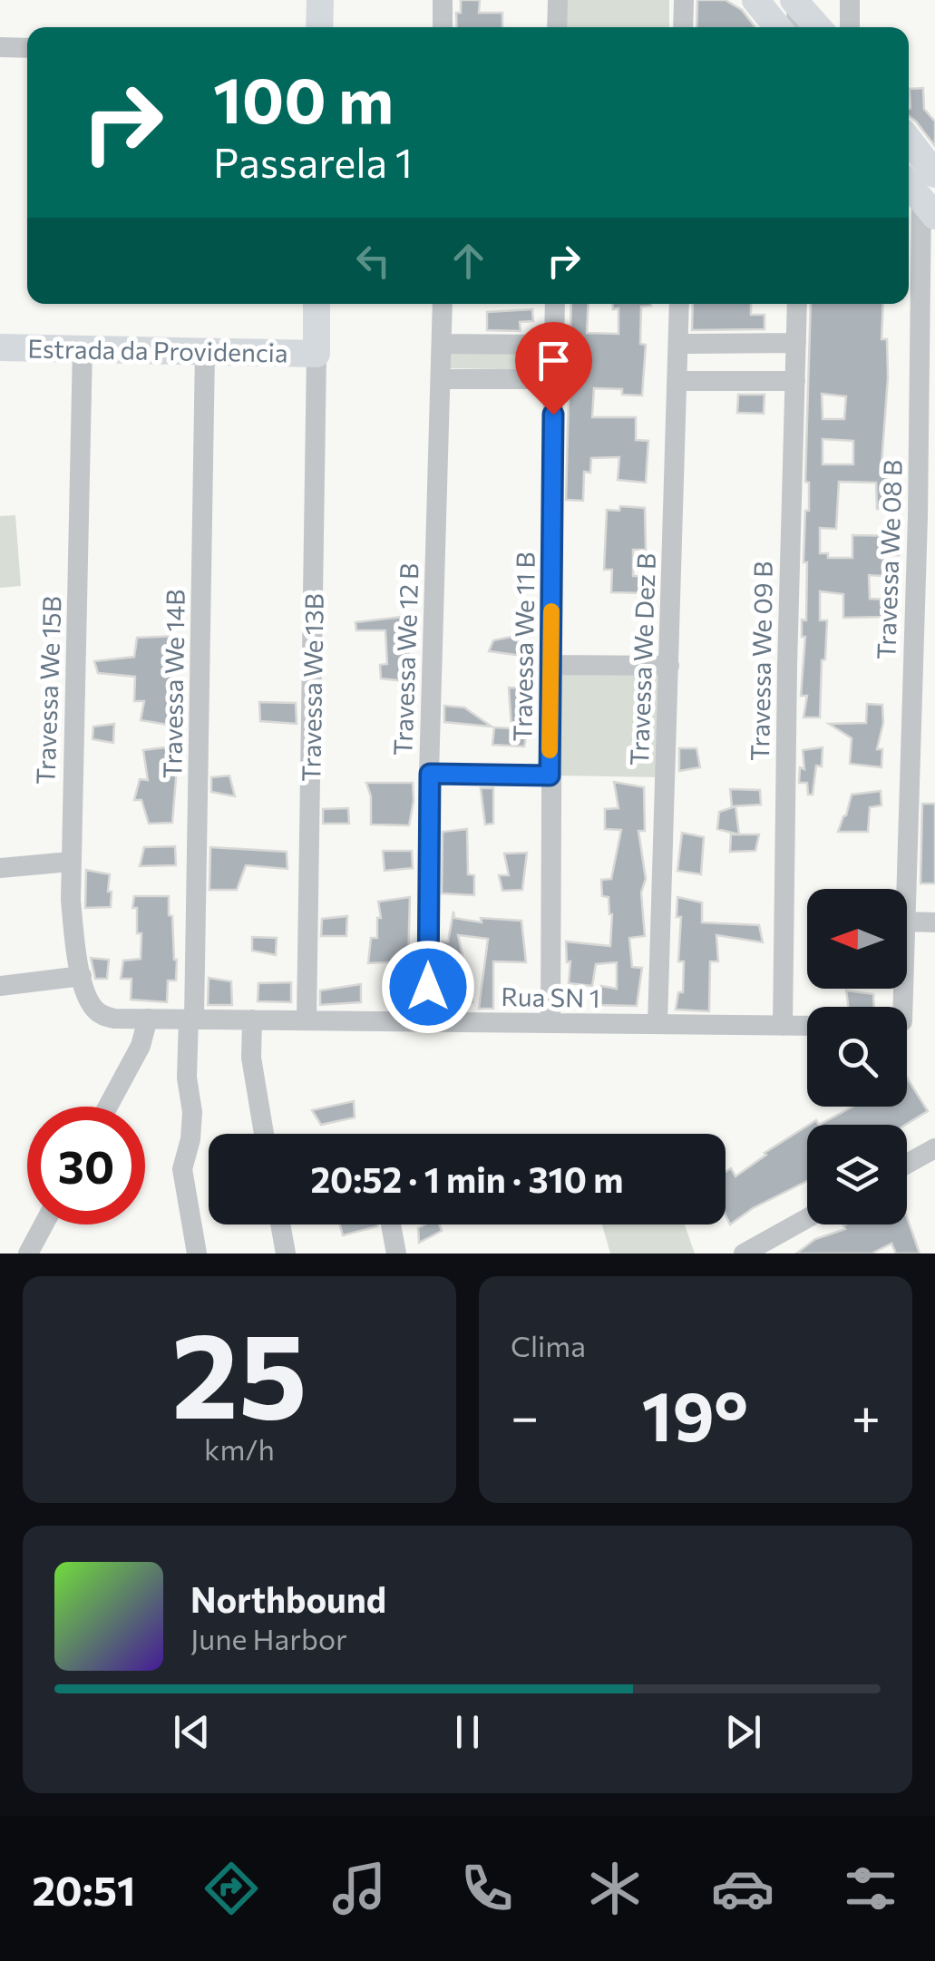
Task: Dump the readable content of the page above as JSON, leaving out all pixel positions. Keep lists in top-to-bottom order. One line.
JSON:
{"streets":{"main road":["Estrada da Providencia","Travessa We 13B"],"street":["Travessa We 08 B","Travessa We 11 B","Travessa We 12 B","Travessa We Dez B","Travessa We 09 B","Travessa We 14B","Travessa We 15B","Rua SN 1"]},"crossings":[["Estrada da Providencia","Travessa We 14B"],["Estrada da Providencia","Travessa We 13B"],["Estrada da Providencia","Travessa We 15B"],["Travessa We 11 B","Travessa We 12 B"],["Travessa We 11 B","Rua SN 1"],["Travessa We 12 B","Rua SN 1"],["Travessa We Dez B","Rua SN 1"],["Travessa We 09 B","Rua SN 1"],["Travessa We 14B","Rua SN 1"],["Travessa We 13B","Rua SN 1"],["Travessa We 15B","Rua SN 1"]],"north":"left","page":{"turn":["100 m","Passarela 1"],"limit":"30","trip":"20:52 · 1 min · 310 m","tile":[["25","km/h"],"Clima"],"heat":["−","19°","+"],"song":["Northbound","June Harbor"],"tabs":"20:51"}}
